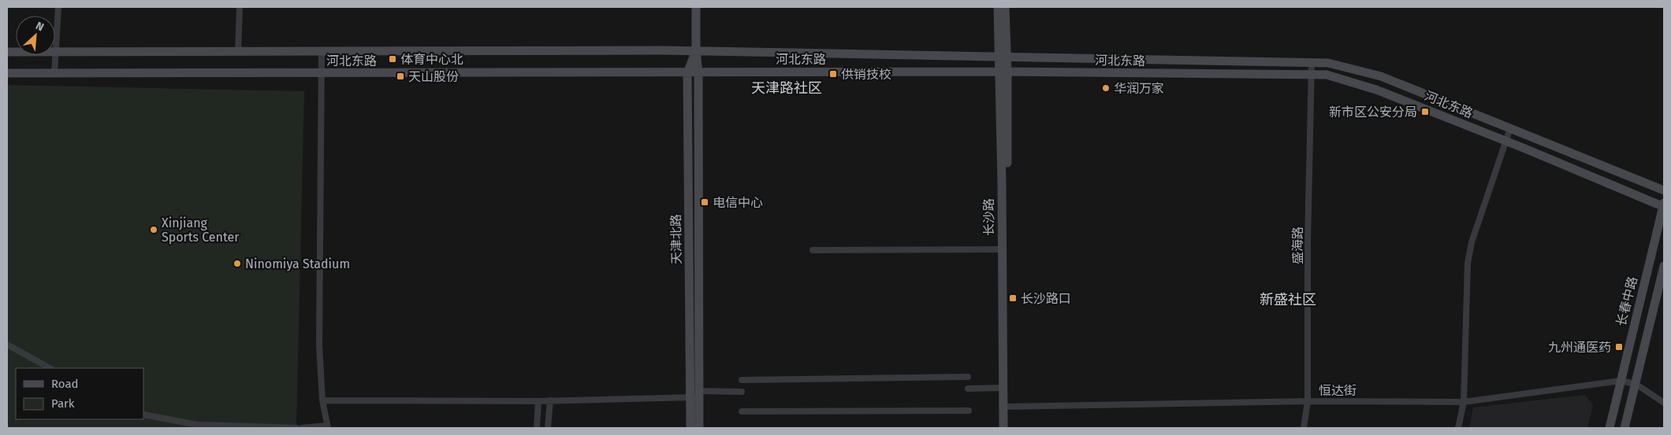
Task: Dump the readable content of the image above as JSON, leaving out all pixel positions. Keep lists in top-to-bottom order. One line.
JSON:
{"streets":{"main road":["河北东路","长沙路","天津北路","长春中路"],"street":["盛海路","恒达街"]},"crossings":[["河北东路","长沙路"],["河北东路","天津北路"],["河北东路","盛海路"],["河北东路","长春中路"],["长沙路","恒达街"],["盛海路","恒达街"],["长春中路","恒达街"]],"districts":["天津路社区","新盛社区"],"places":{"transit":["体育中心北","供销技校","天山股份","新市区公安分局","电信中心","长沙路口","九州通医药"],"other":["华润万家","Xinjiang Sports Center","Ninomiya Stadium"]},"legend":["Road","Park"],"north":"top right"}
